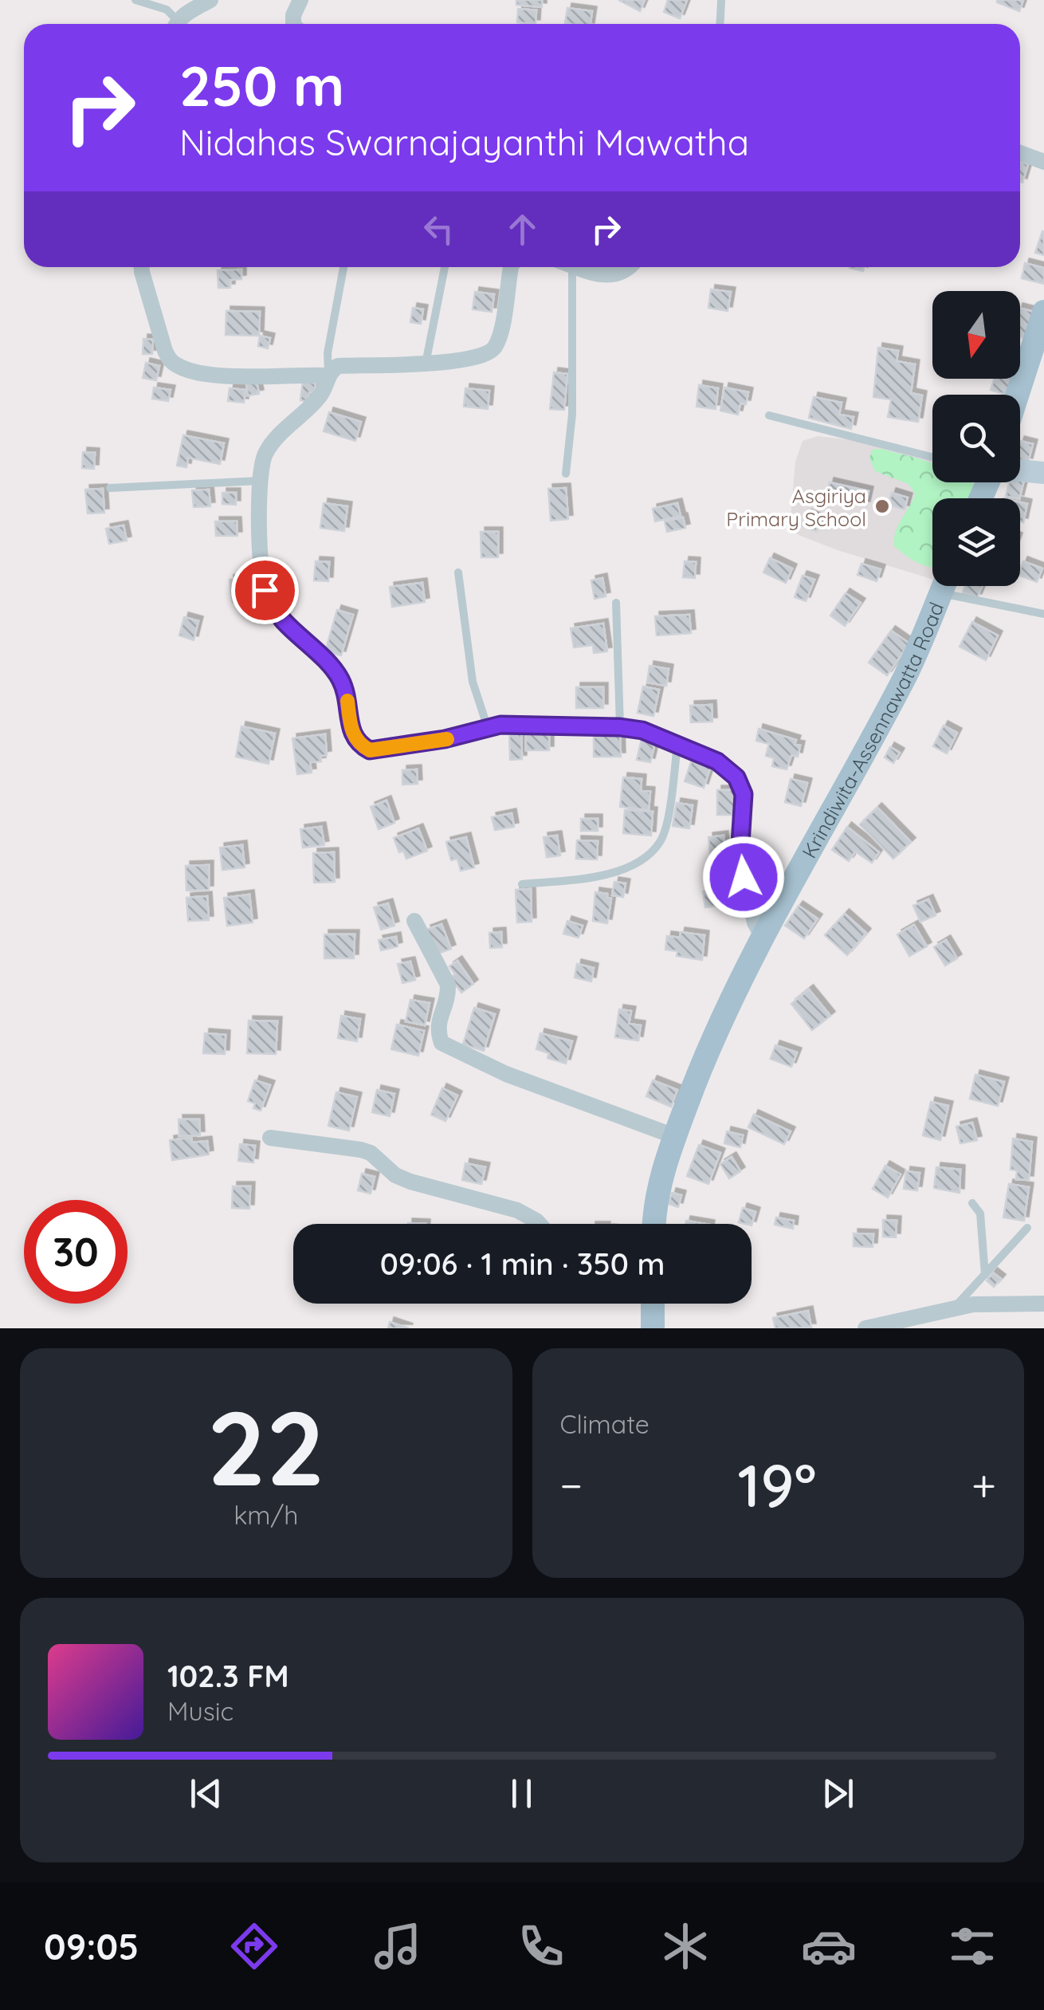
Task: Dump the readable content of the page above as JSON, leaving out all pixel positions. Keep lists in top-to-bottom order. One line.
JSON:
{"streets":{"main road":["Krindiwita-Assennawatta Road"]},"places":["Asgiriya Primary School"],"north":"bottom","page":{"turn":["250 m","Nidahas Swarnajayanthi Mawatha"],"limit":"30","trip":"09:06 · 1 min · 350 m","tile":[["22","km/h"],"Climate"],"heat":["−","19°","+"],"song":["102.3 FM","Music"],"tabs":"09:05"}}
